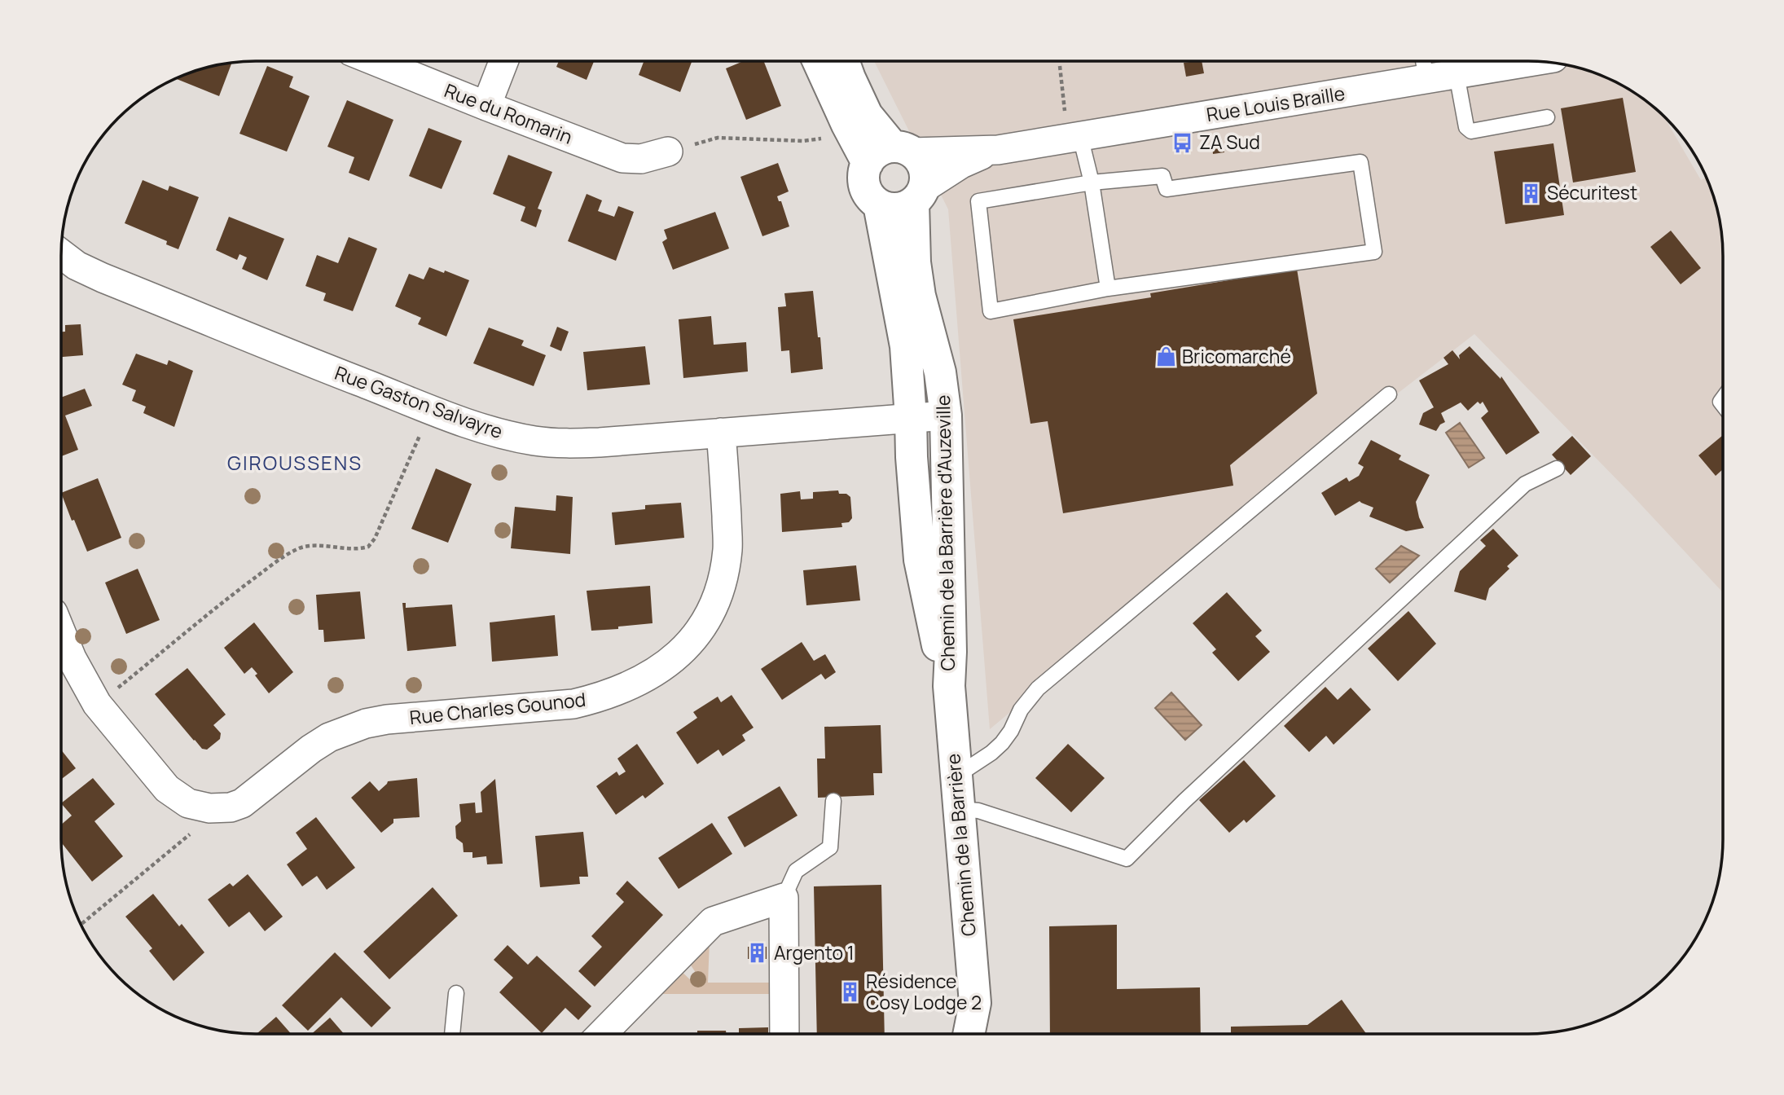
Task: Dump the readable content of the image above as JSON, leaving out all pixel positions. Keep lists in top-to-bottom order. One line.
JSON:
{"streets":{"street":["Rue Louis Braille","Rue du Romarin","Rue Gaston Salvayre","Chemin de la Barrière d'Auzeville","Rue Charles Gounod","Chemin de la Barrière"]},"crossings":[["Rue Louis Braille","Chemin de la Barrière d'Auzeville"],["Rue Gaston Salvayre","Chemin de la Barrière d'Auzeville"],["Rue Gaston Salvayre","Rue Charles Gounod"],["Chemin de la Barrière d'Auzeville","Chemin de la Barrière"]],"districts":["GIROUSSENS"],"places":{"bus stop":["ZA Sud"],"building":["Sécuritest","Argento 1","Résidence Cosy Lodge 2"],"shop":["Bricomarché"]}}
